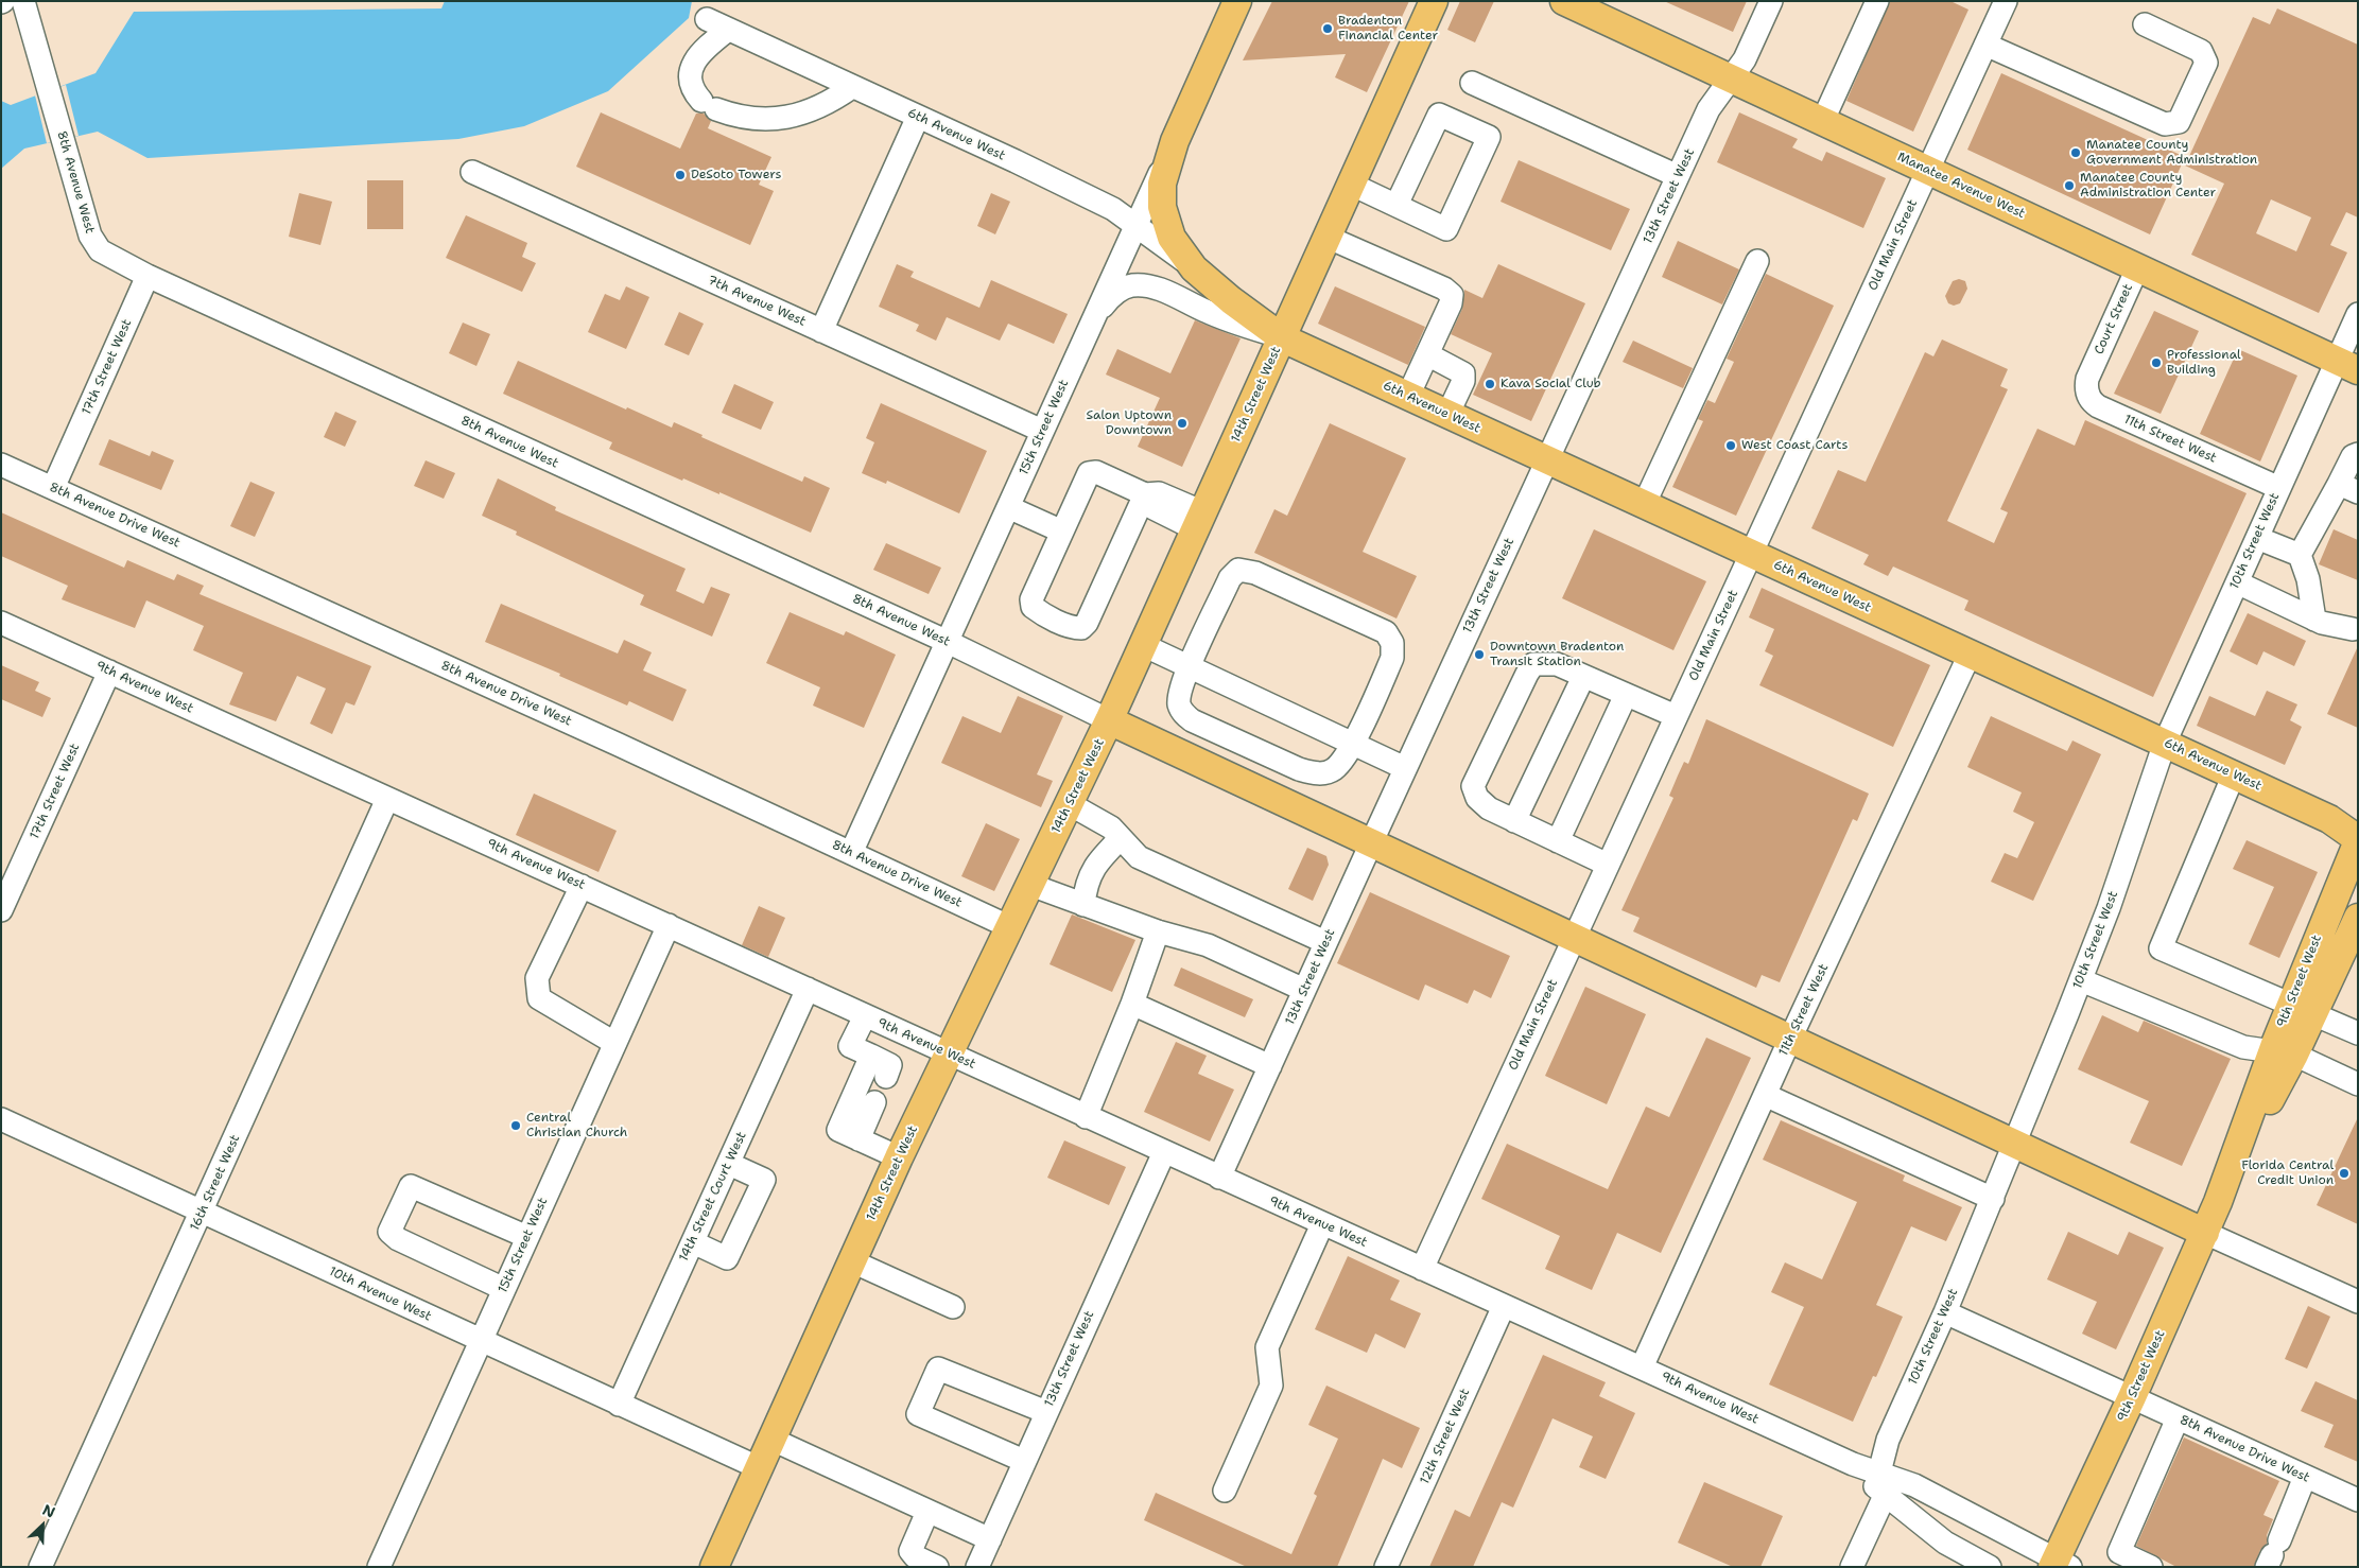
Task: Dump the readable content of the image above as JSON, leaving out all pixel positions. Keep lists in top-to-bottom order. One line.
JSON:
{"streets":{"main road":["6th Avenue West","Manatee Avenue West","14th Street West","15th Street West","9th Street West"],"street":["8th Avenue West","13th Street West","Old Main Street","7th Avenue West","Court Street","17th Street West","11th Street West","8th Avenue Drive West","10th Street West","9th Avenue West","16th Street West","14th Street Court West","10th Avenue West","12th Street West"]},"crossings":[["6th Avenue West","13th Street West"],["6th Avenue West","Old Main Street"],["6th Avenue West","14th Street West"],["6th Avenue West","15th Street West"],["6th Avenue West","11th Street West"],["6th Avenue West","10th Street West"],["6th Avenue West","9th Street West"],["8th Avenue West","17th Street West"],["8th Avenue West","14th Street West"],["8th Avenue West","15th Street West"],["Manatee Avenue West","13th Street West"],["Manatee Avenue West","Old Main Street"],["Manatee Avenue West","Court Street"],["Manatee Avenue West","10th Street West"],["13th Street West","9th Avenue West"],["Old Main Street","9th Avenue West"],["7th Avenue West","15th Street West"],["Court Street","11th Street West"],["17th Street West","8th Avenue Drive West"],["17th Street West","9th Avenue West"],["14th Street West","8th Avenue Drive West"],["14th Street West","9th Avenue West"],["14th Street West","10th Avenue West"],["15th Street West","8th Avenue Drive West"],["15th Street West","9th Avenue West"],["15th Street West","10th Avenue West"],["11th Street West","10th Street West"],["11th Street West","9th Avenue West"],["8th Avenue Drive West","10th Street West"],["8th Avenue Drive West","9th Street West"],["9th Avenue West","16th Street West"],["9th Avenue West","14th Street Court West"],["9th Avenue West","12th Street West"],["16th Street West","10th Avenue West"],["14th Street Court West","10th Avenue West"]],"places":["Bradenton Financial Center","Manatee County Government Administration","DeSoto Towers","Manatee County Administration Center","Professional Building","Kava Social Club","Salon Uptown Downtown","West Coast Carts","Downtown Bradenton Transit Station","Central Christian Church","Florida Central Credit Union"],"north":"top right"}
